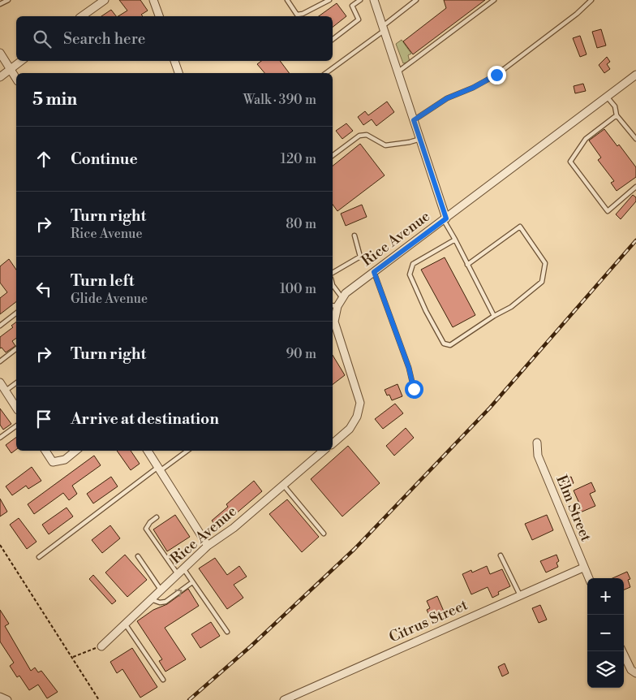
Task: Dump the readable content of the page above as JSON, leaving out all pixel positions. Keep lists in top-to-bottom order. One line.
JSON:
{"streets":{"street":["Rice Avenue","Elm Street","Citrus Street"]},"crossings":[["Elm Street","Citrus Street"]],"page":{"search":"Search here","heading":["5 min","Walk · 390 m"],"list":[["Continue","120 m"],["Turn right","Rice Avenue","80 m"],["Turn left","Glide Avenue","100 m"],["Turn right","90 m"],"Arrive at destination"],"map_buttons":["+","−"]}}
